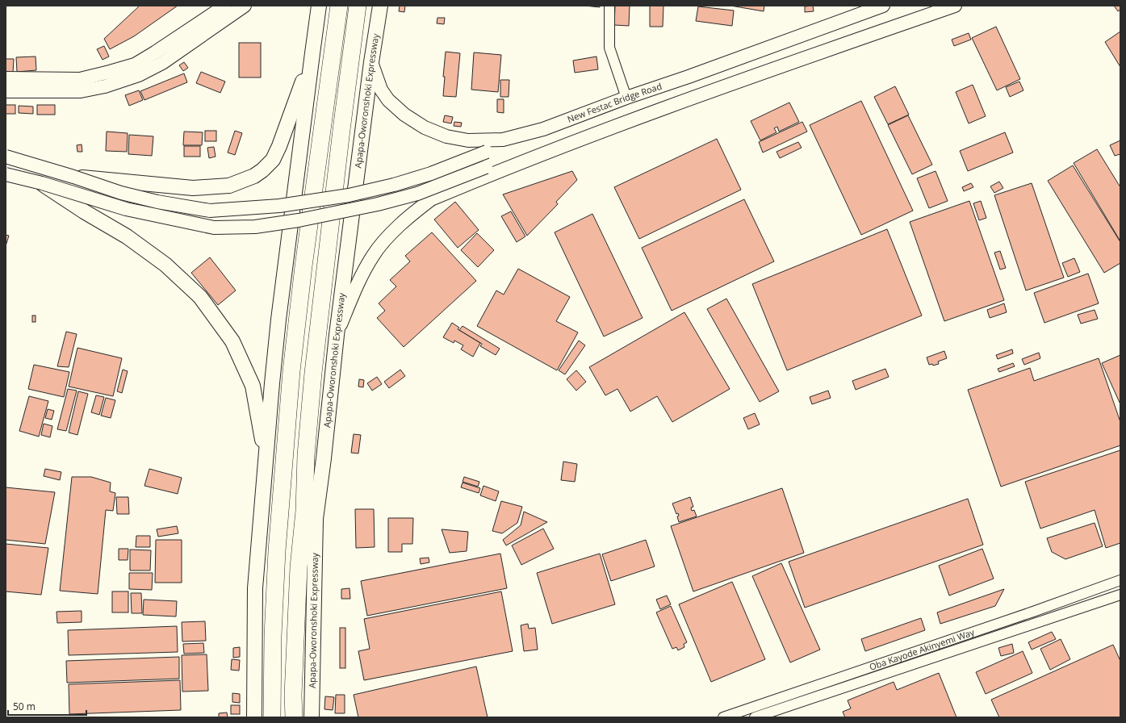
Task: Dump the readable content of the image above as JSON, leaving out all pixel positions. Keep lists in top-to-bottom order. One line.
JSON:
{"streets":{"highway":["Apapa-Oworonshoki Expressway"],"main road":["New Festac Bridge Road"],"street":["Oba Kayode Akinyemi Way"]},"crossings":[["Apapa-Oworonshoki Expressway","New Festac Bridge Road"]],"scale_bar":"50 m"}
